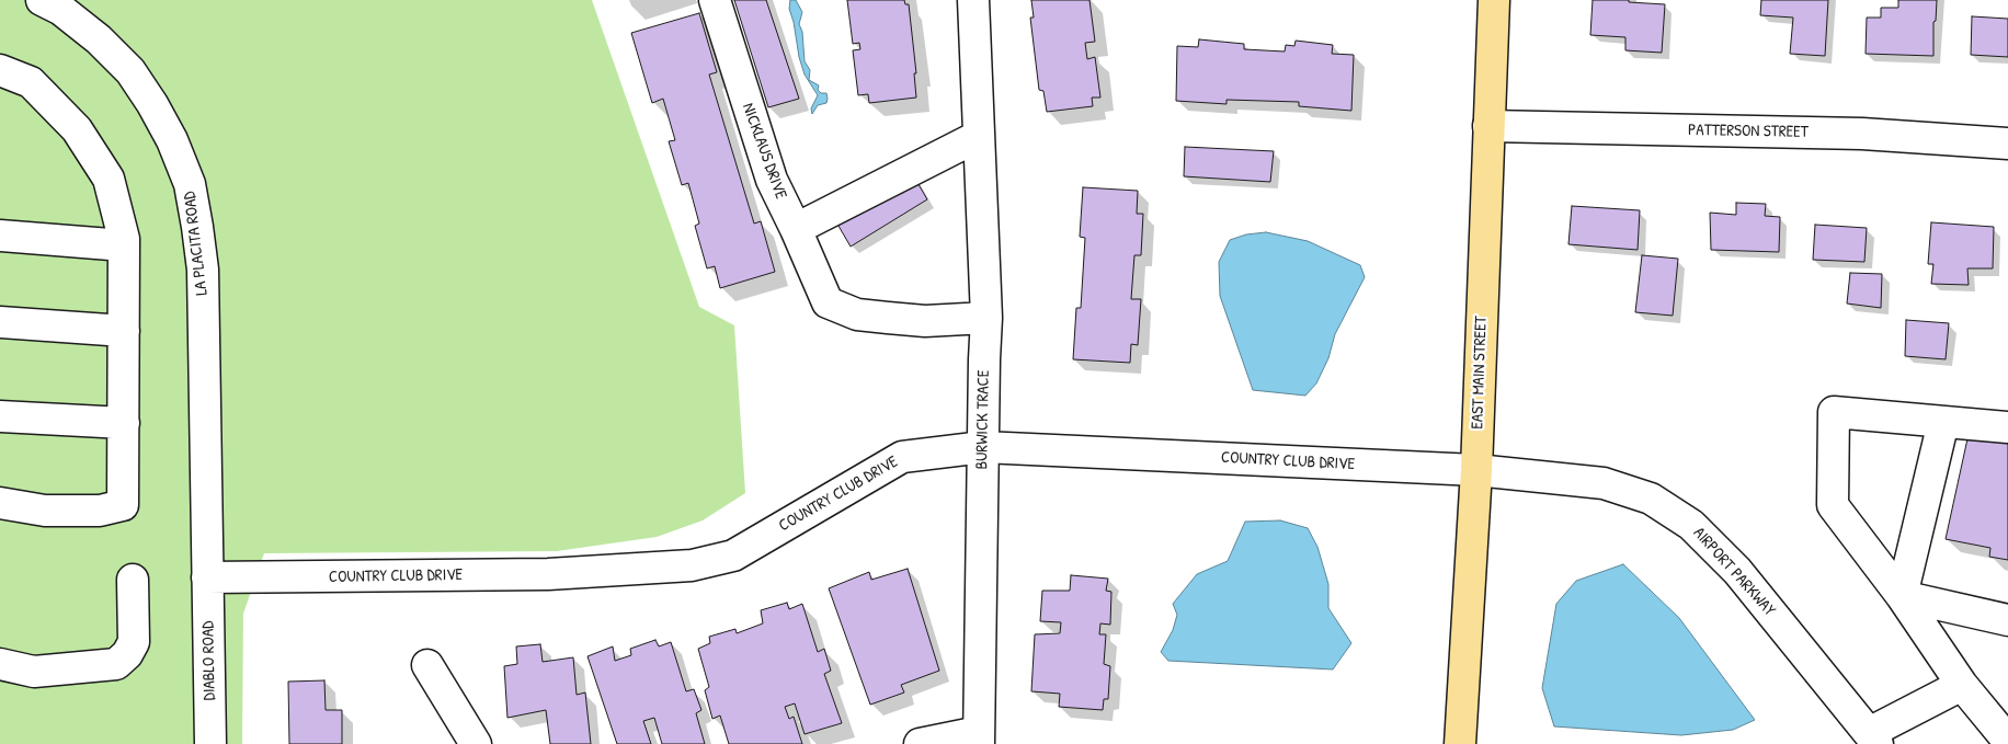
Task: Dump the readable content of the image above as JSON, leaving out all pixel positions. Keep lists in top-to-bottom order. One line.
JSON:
{"streets":{"main road":["EAST MAIN STREET"],"street":["PATTERSON STREET","NICKLAUS DRIVE","LA PLACITA ROAD","BURWICK TRACE","COUNTRY CLUB DRIVE","AIRPORT PARKWAY","DIABLO ROAD"]},"crossings":[["PATTERSON STREET","EAST MAIN STREET"],["NICKLAUS DRIVE","BURWICK TRACE"],["LA PLACITA ROAD","COUNTRY CLUB DRIVE"],["LA PLACITA ROAD","DIABLO ROAD"],["EAST MAIN STREET","COUNTRY CLUB DRIVE"],["EAST MAIN STREET","AIRPORT PARKWAY"],["BURWICK TRACE","COUNTRY CLUB DRIVE"],["COUNTRY CLUB DRIVE","AIRPORT PARKWAY"],["COUNTRY CLUB DRIVE","DIABLO ROAD"]]}
